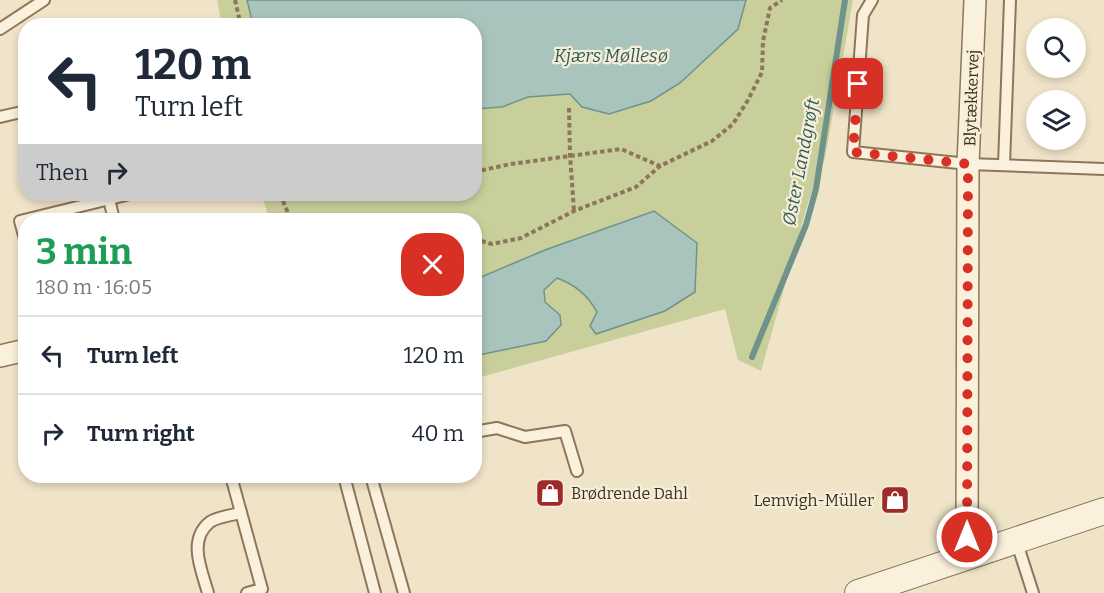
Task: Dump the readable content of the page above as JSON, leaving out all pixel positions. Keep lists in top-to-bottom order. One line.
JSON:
{"streets":{"street":["Blytækkervej"]},"water":["Kjærs Møllesø","Øster Landgrøft"],"places":{"shop":["Brødrende Dahl","Lemvigh-Müller"]},"page":{"turn":["120 m","Turn left"],"then":"Then","heading":["3 min","180 m · 16:05"],"list":[{"name":"Turn left","value":"120 m"},{"name":"Turn right","value":"40 m"}]}}
